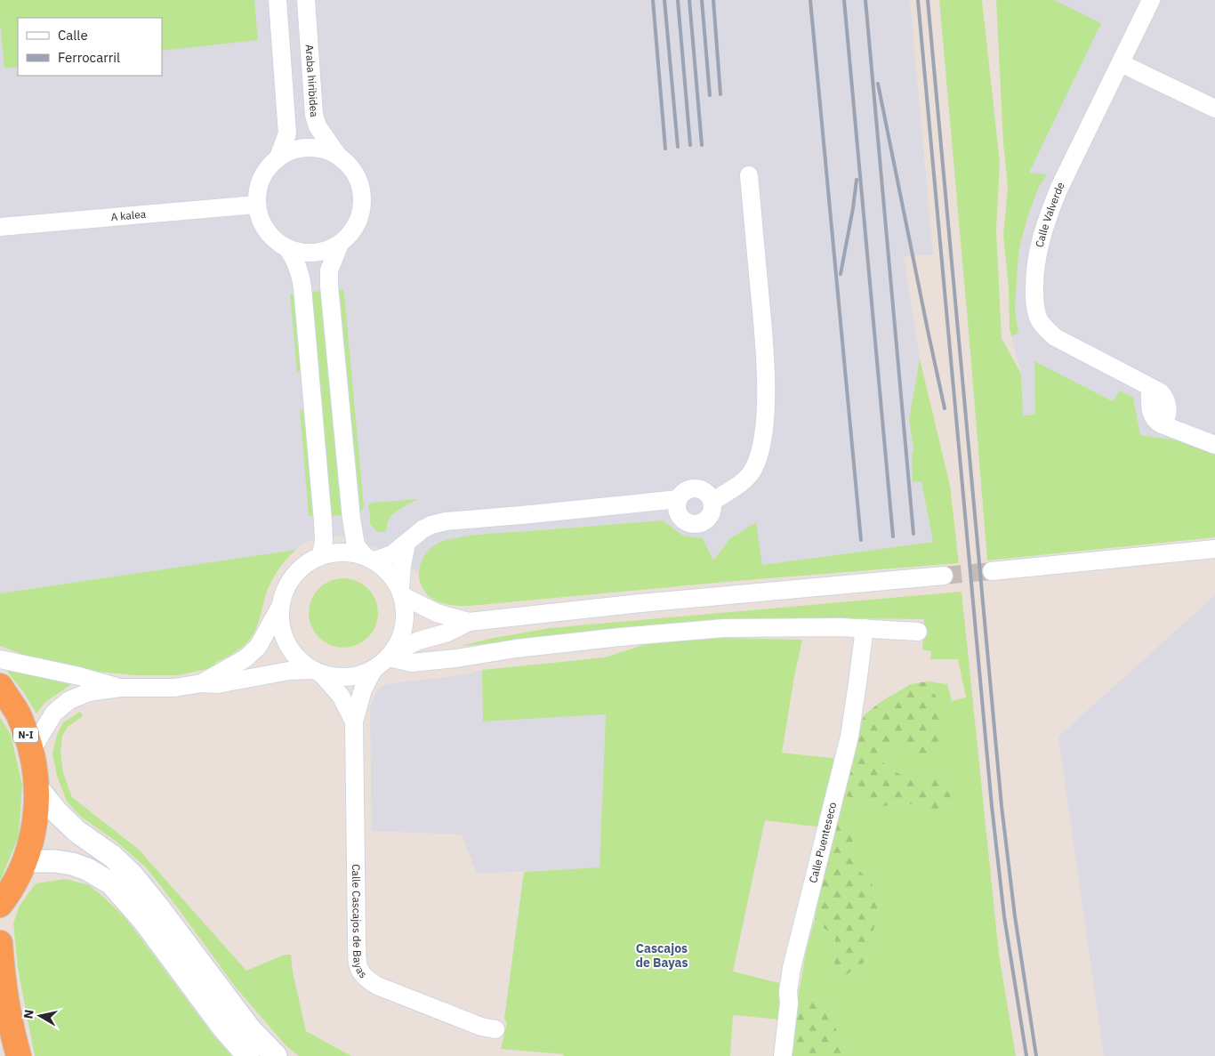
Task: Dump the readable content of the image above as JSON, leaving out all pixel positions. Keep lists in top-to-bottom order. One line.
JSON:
{"streets":{"highway":["N-I"],"street":["Araba hiribidea","A kalea","Calle Valverde","Calle Puenteseco","Calle Cascajos de Bayas"]},"crossings":[["Araba hiribidea","A kalea"]],"districts":["Cascajos de Bayas"],"legend":["Calle","Ferrocarril"],"north":"left"}
